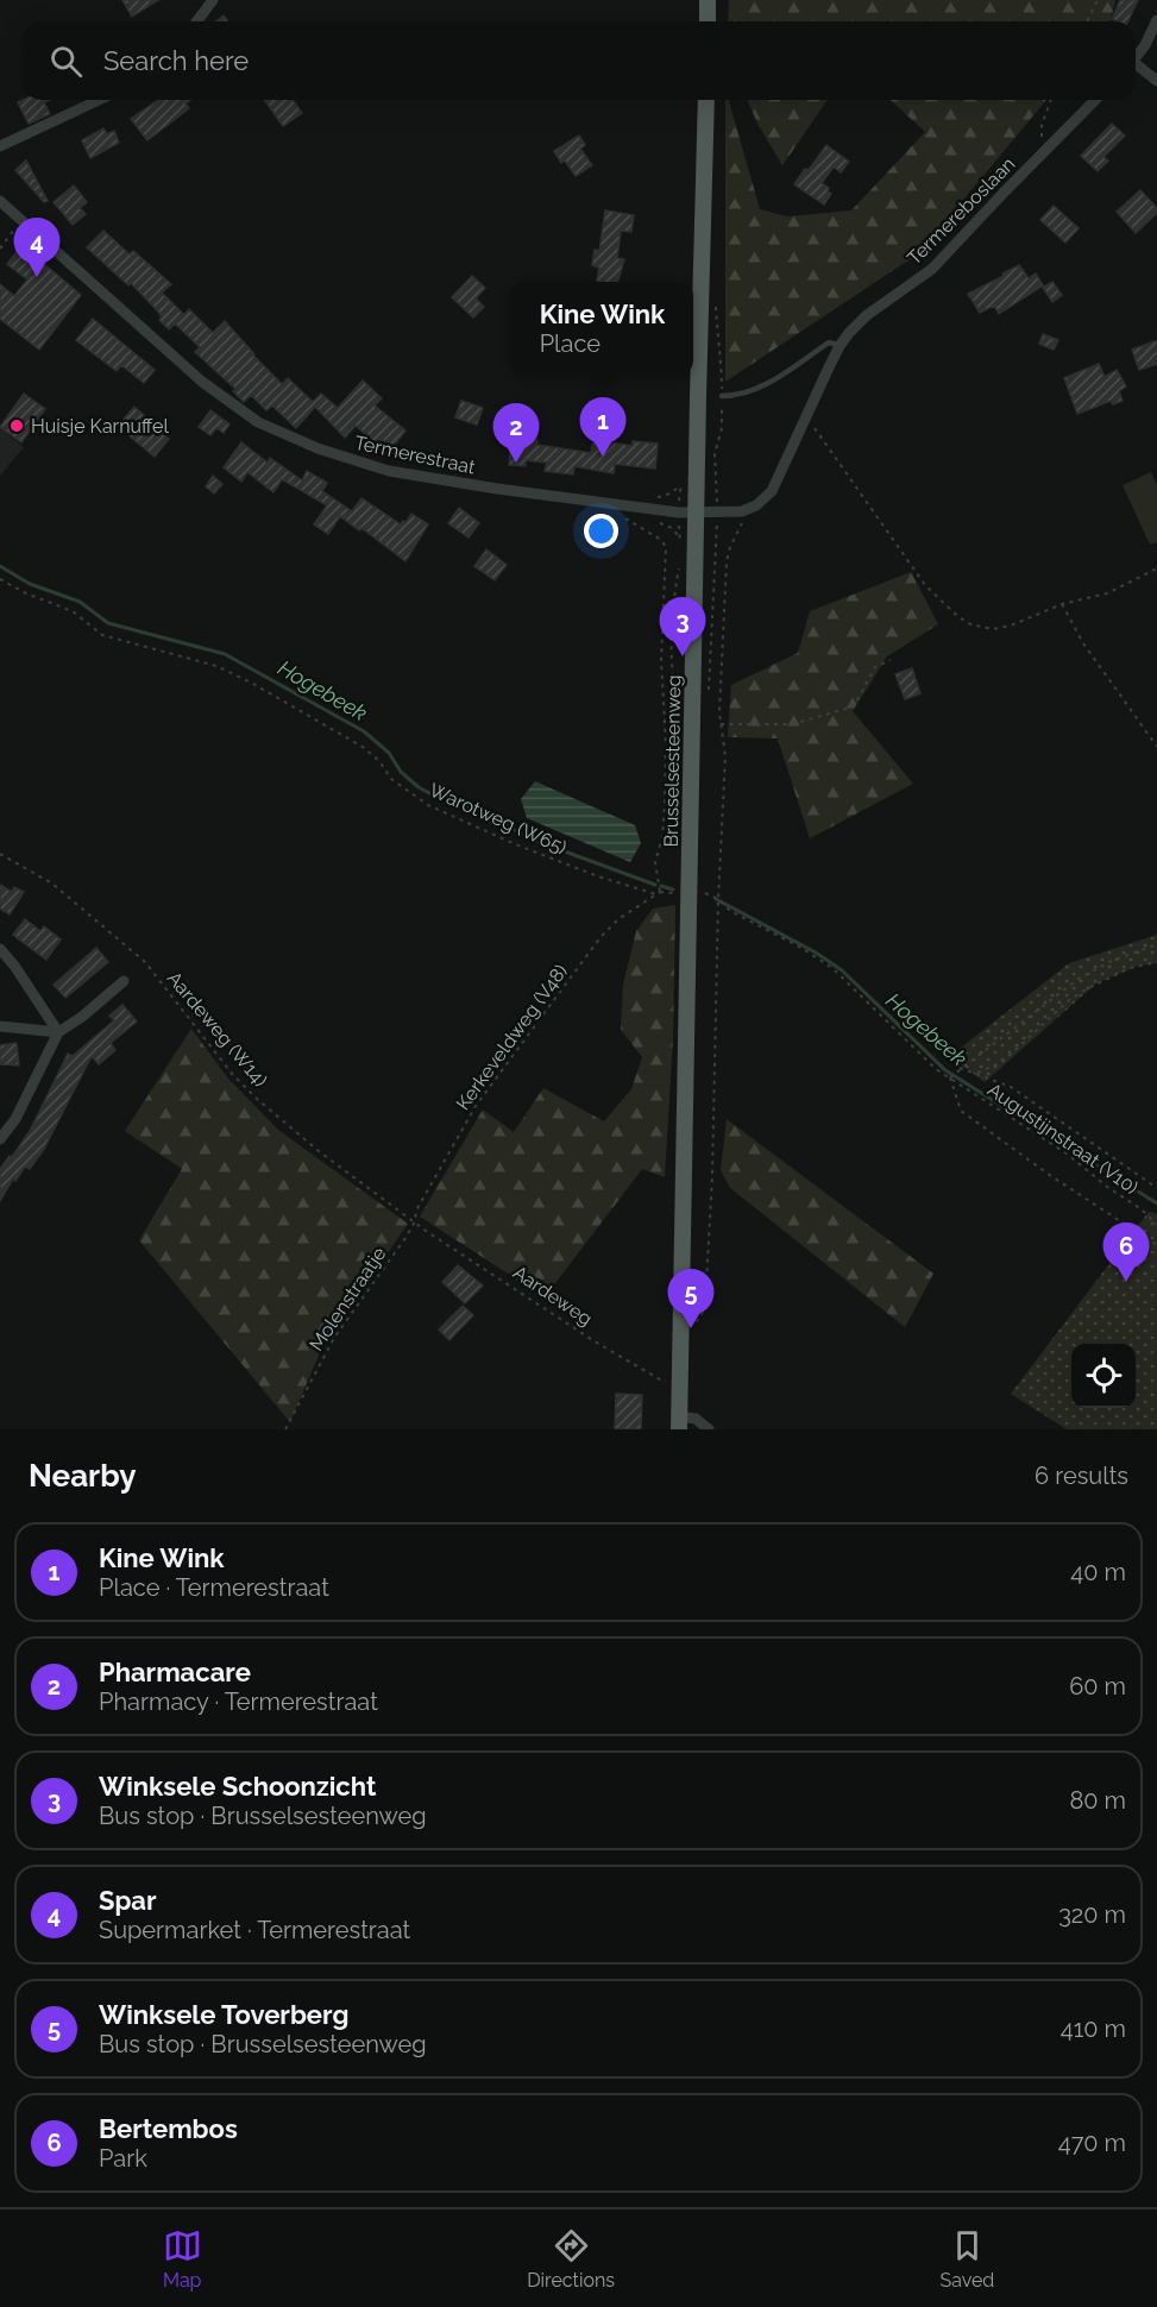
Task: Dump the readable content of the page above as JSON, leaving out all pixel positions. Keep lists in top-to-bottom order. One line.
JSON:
{"streets":{"main road":["Brusselsesteenweg"],"street":["Termereboslaan","Termerestraat"],"path":["Warotweg (W65)","Aardeweg (W14)","Kerkeveldweg (V48)","Augustijnstraat (V10)","Aardeweg","Molenstraatje"]},"crossings":[["Termereboslaan","Termerestraat"],["Termereboslaan","Brusselsesteenweg"],["Termerestraat","Brusselsesteenweg"],["Brusselsesteenweg","Aardeweg"],["Warotweg (W65)","Kerkeveldweg (V48)"],["Aardeweg (W14)","Kerkeveldweg (V48)"],["Aardeweg (W14)","Aardeweg"],["Aardeweg (W14)","Molenstraatje"],["Kerkeveldweg (V48)","Aardeweg"],["Kerkeveldweg (V48)","Molenstraatje"],["Aardeweg","Molenstraatje"]],"water":["Hogebeek"],"places":["Huisje Karnuffel"],"page":{"search":"Search here","pins":["4","1","2","3","6","5"],"popup":["Kine Wink","Place"],"heading":["Nearby","6 results"],"list":[{"mark":"1","name":"Kine Wink","note":"Place · Termerestraat","value":"40 m"},{"mark":"2","name":"Pharmacare","note":"Pharmacy · Termerestraat","value":"60 m"},{"mark":"3","name":"Winksele Schoonzicht","note":"Bus stop · Brusselsesteenweg","value":"80 m"},{"mark":"4","name":"Spar","note":"Supermarket · Termerestraat","value":"320 m"},{"mark":"5","name":"Winksele Toverberg","note":"Bus stop · Brusselsesteenweg","value":"410 m"},{"mark":"6","name":"Bertembos","note":"Park","value":"470 m"}],"nav":["Map","Directions","Saved"]}}
